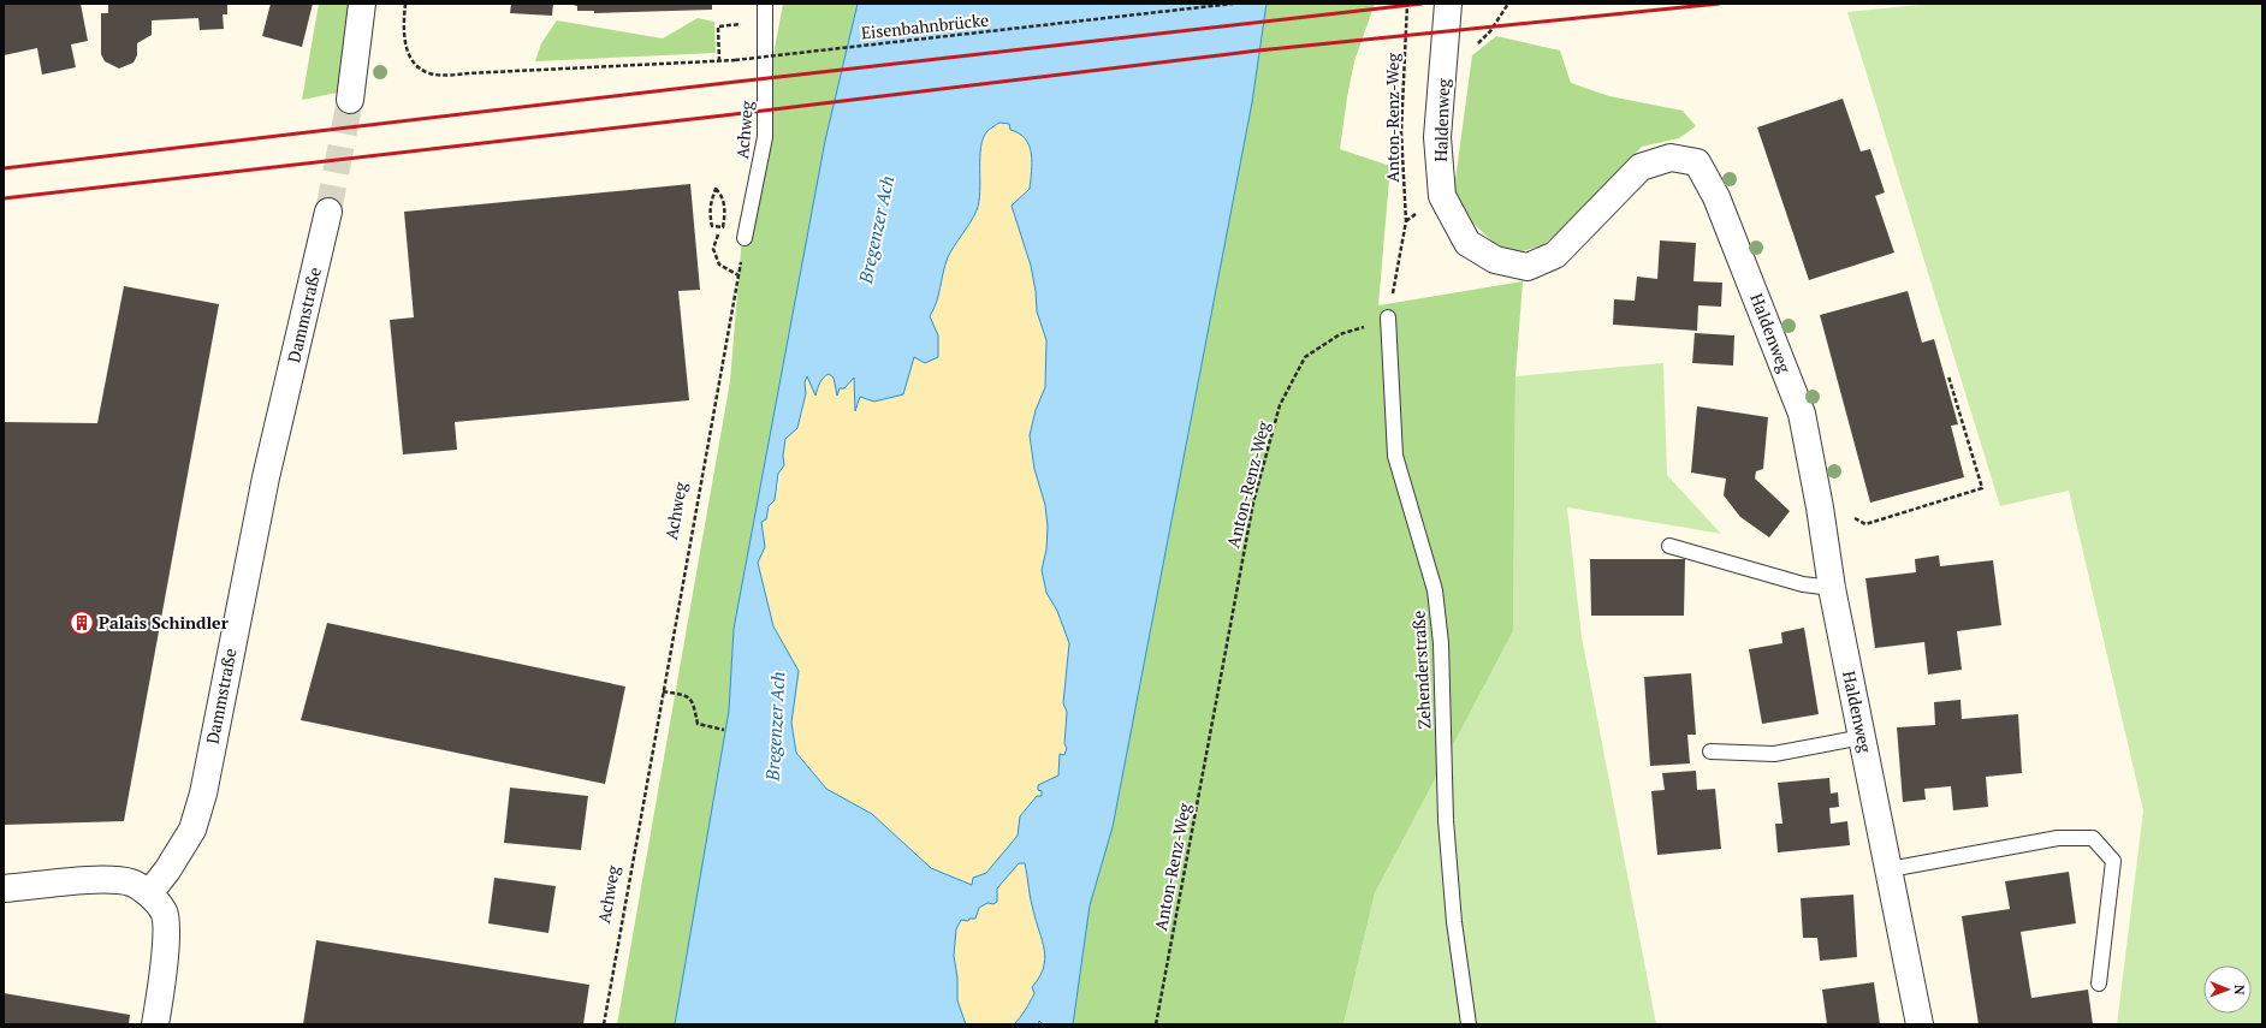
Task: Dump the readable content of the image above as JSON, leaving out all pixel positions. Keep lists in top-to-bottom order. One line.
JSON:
{"streets":{"street":["Haldenweg","Dammstraße"],"lane":["Achweg","Zehenderstraße"],"path":["Eisenbahnbrücke","Anton-Renz-Weg"]},"crossings":[["Anton-Renz-Weg","Zehenderstraße"]],"water":["Bregenzer Ach"],"places":{"building":["Palais Schindler"]},"north":"right"}
